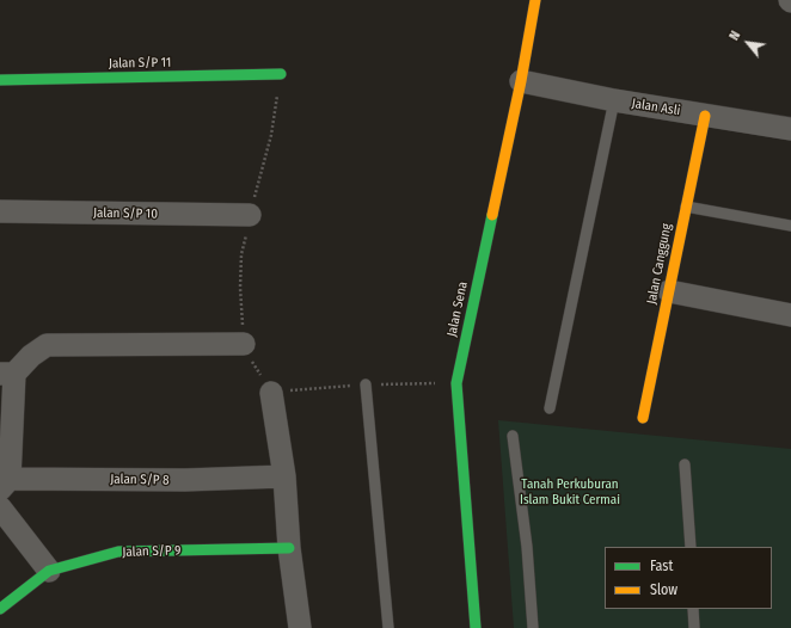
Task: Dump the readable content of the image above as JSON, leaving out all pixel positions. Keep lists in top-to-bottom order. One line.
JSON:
{"streets":{"street":["Jalan S/P 11","Jalan Asli","Jalan S/P 10","Jalan Canggung","Jalan Sena","Jalan S/P 8","Jalan S/P 9"]},"crossings":[["Jalan Asli","Jalan Canggung"],["Jalan Asli","Jalan Sena"]],"parks":["Tanah Perkuburan Islam Bukit Cermai"],"legend":["Fast","Slow"],"north":"top left"}
